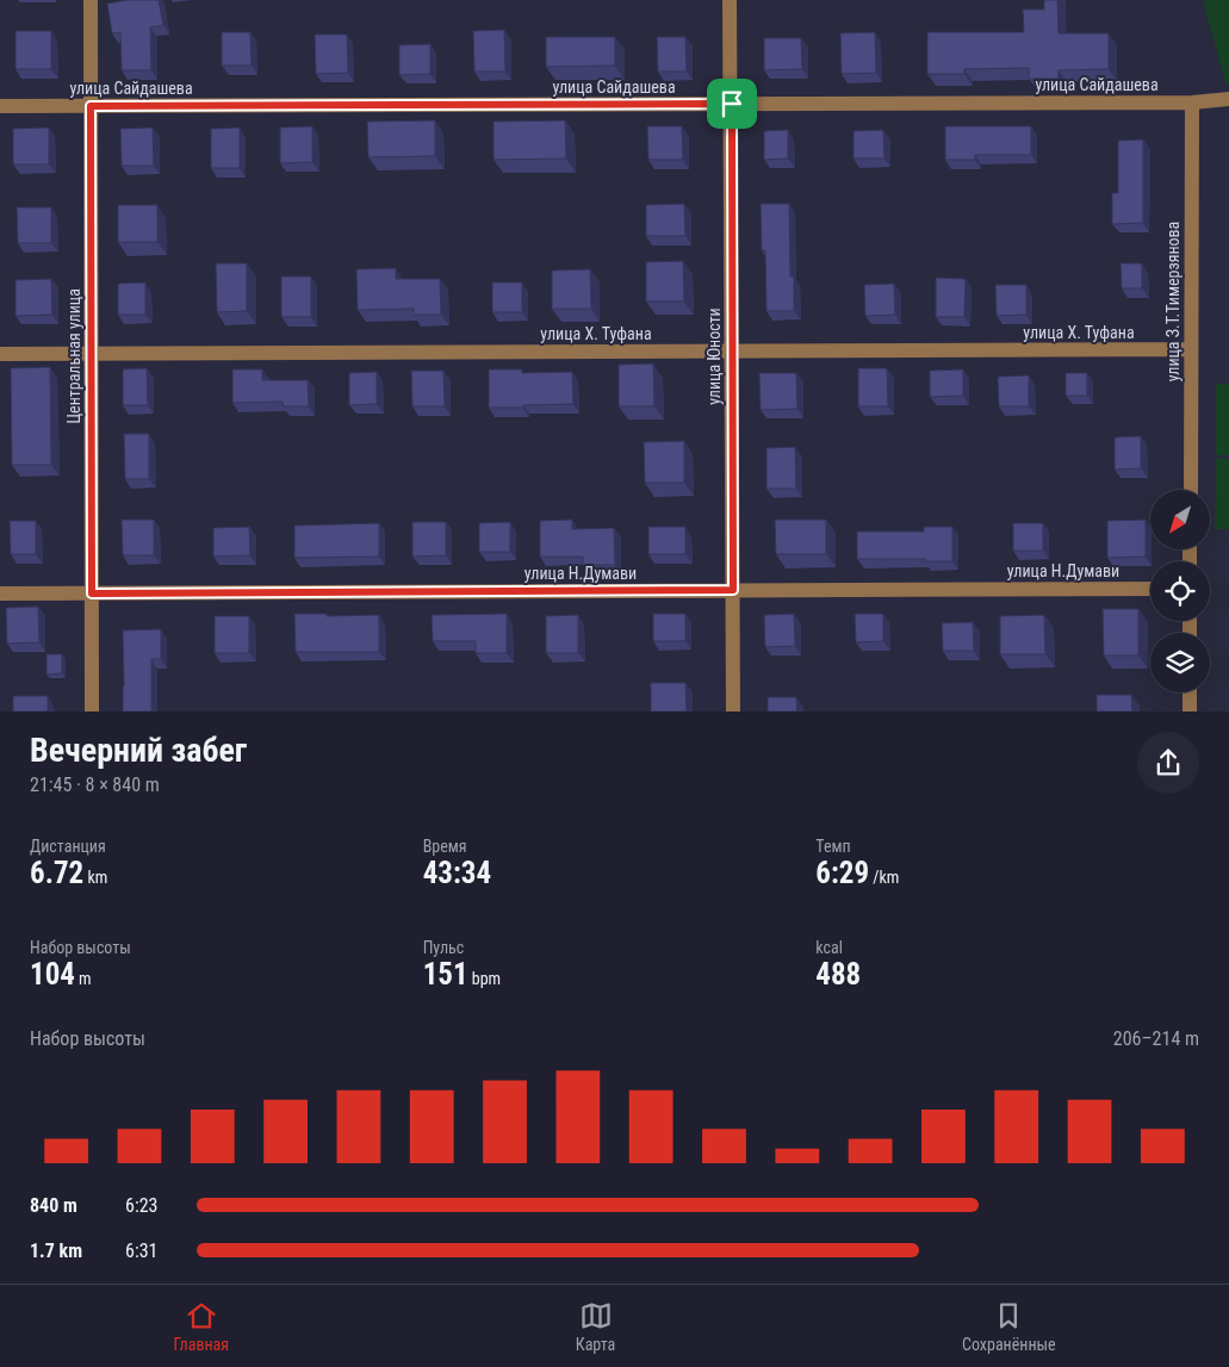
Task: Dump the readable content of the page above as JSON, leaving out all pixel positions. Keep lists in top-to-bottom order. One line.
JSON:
{"streets":{"street":["улица Сайдашева","улица З.Т.Тимерзянова","улица Х. Туфана","Центральная улица","улица Юности","улица Н.Думави"]},"crossings":[["улица Сайдашева","улица З.Т.Тимерзянова"],["улица Сайдашева","Центральная улица"],["улица Сайдашева","улица Юности"],["улица З.Т.Тимерзянова","улица Х. Туфана"],["улица Х. Туфана","Центральная улица"],["улица Х. Туфана","улица Юности"],["Центральная улица","улица Н.Думави"],["улица Юности","улица Н.Думави"]],"north":"bottom left","page":{"heading":["Вечерний забег","21:45 · 8 × 840 m"],"stats":[["Дистанция","6.72 km"],["Время","43:34"],["Темп","6:29 /km"],["Набор высоты","104 m"],["Пульс","151 bpm"],["kcal","488"]],"chart":["Набор высоты","206–214 m"],"list":[{"name":"840 m","note":"6:23"},{"name":"1.7 km","note":"6:31"}],"tabs":["Главная","Карта","Сохранённые"]}}
